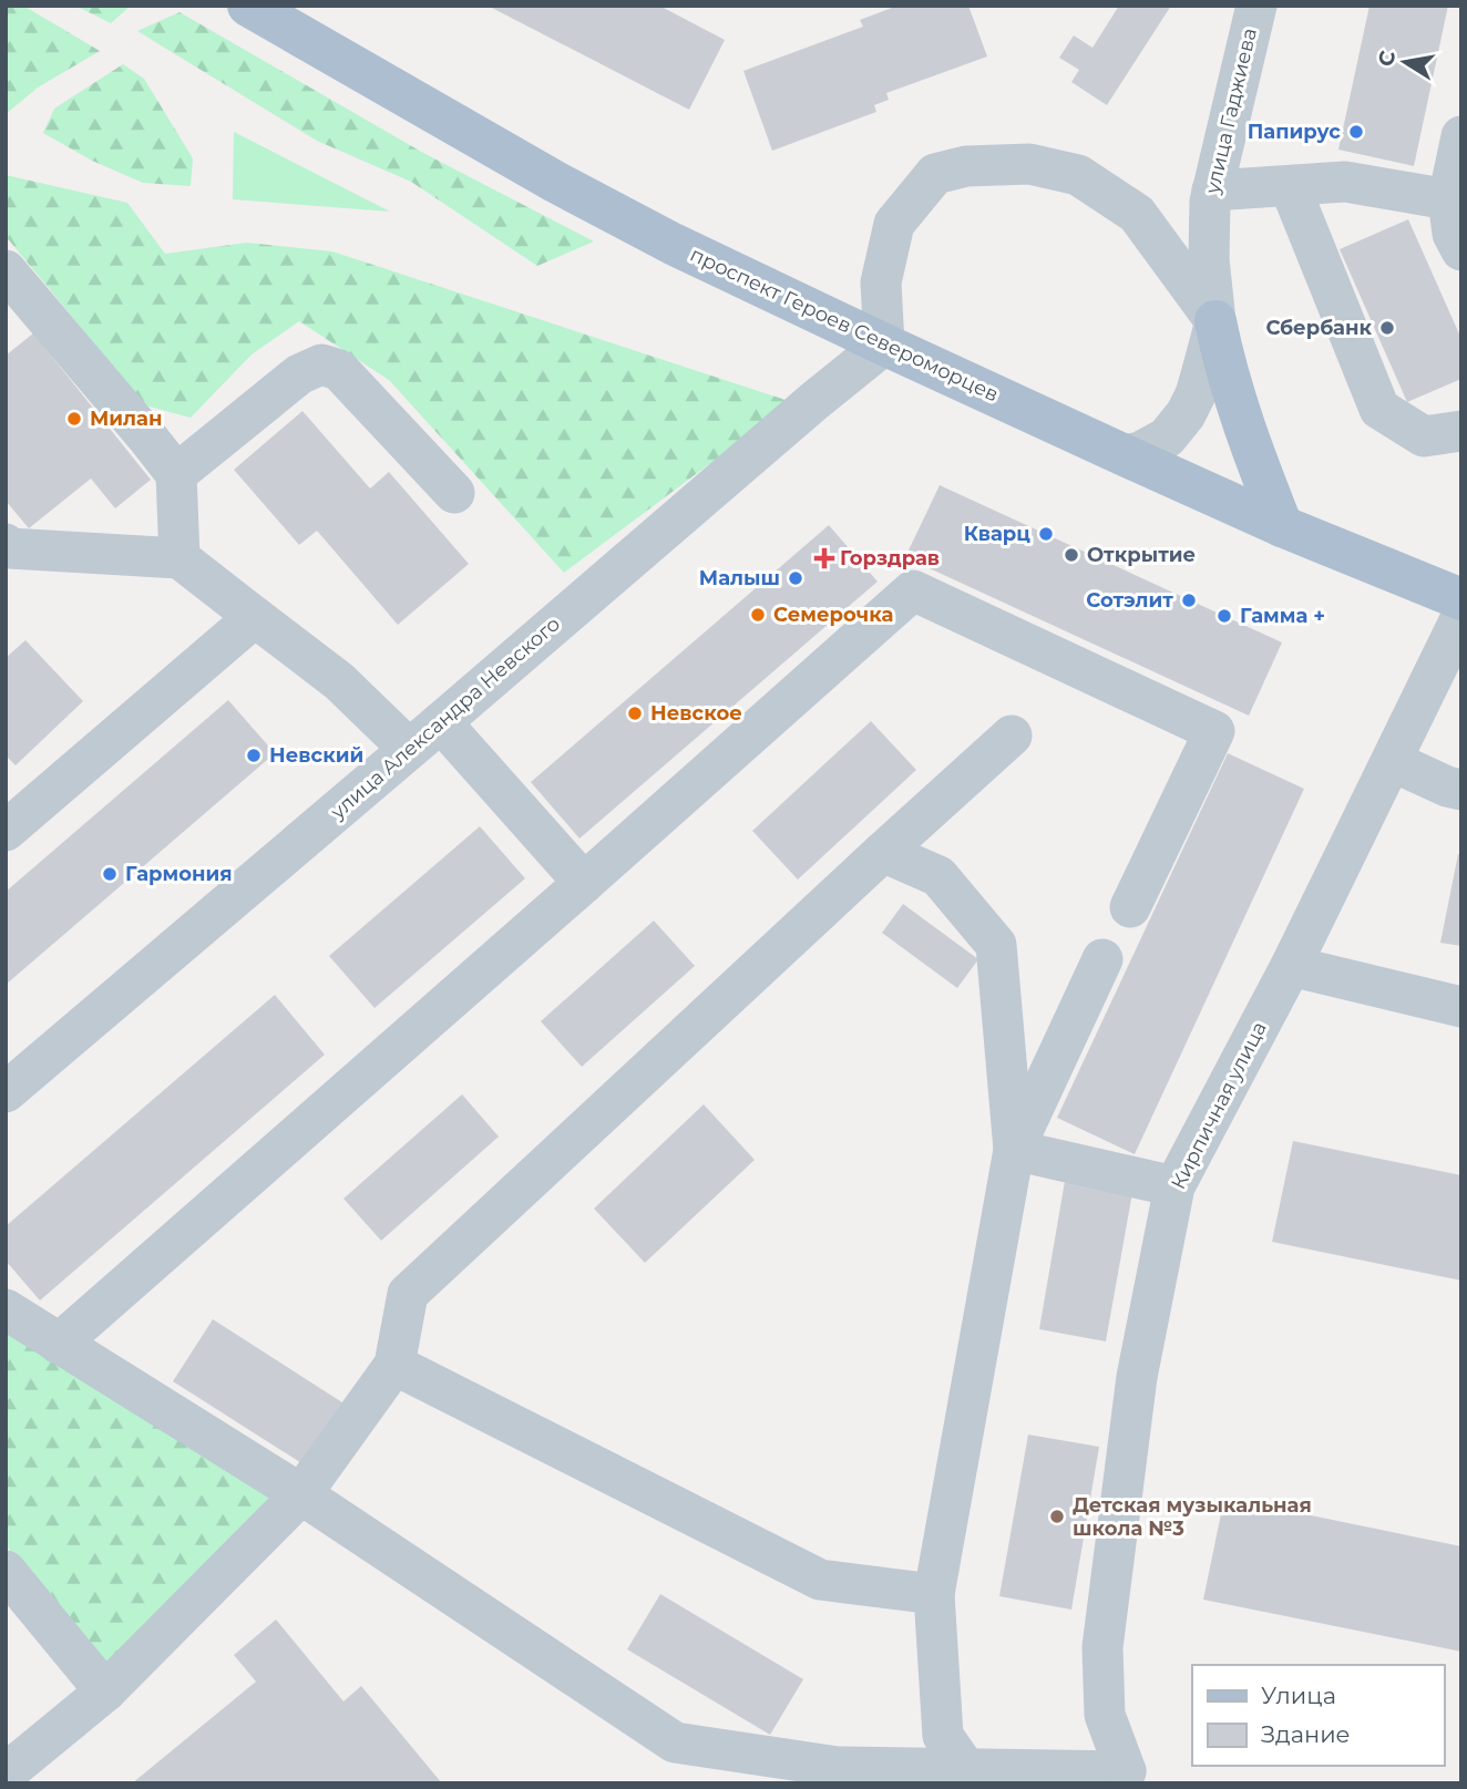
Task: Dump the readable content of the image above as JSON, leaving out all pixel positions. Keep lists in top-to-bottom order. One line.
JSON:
{"streets":{"main road":["проспект Героев Североморцев"],"street":["улица Гаджиева","улица Александра Невского","Кирпичная улица"]},"crossings":[["улица Гаджиева","проспект Героев Североморцев"],["проспект Героев Североморцев","улица Александра Невского"]],"places":{"other":["Папирус","Сбербанк","Милан","Кварц","Открытие","Малыш","Сотэлит","Семерочка","Гамма +","Невское","Невский","Гармония","Детская музыкальная школа №3"],"health":["Горздрав"]},"legend":["Улица","Здание"],"north":"left"}
